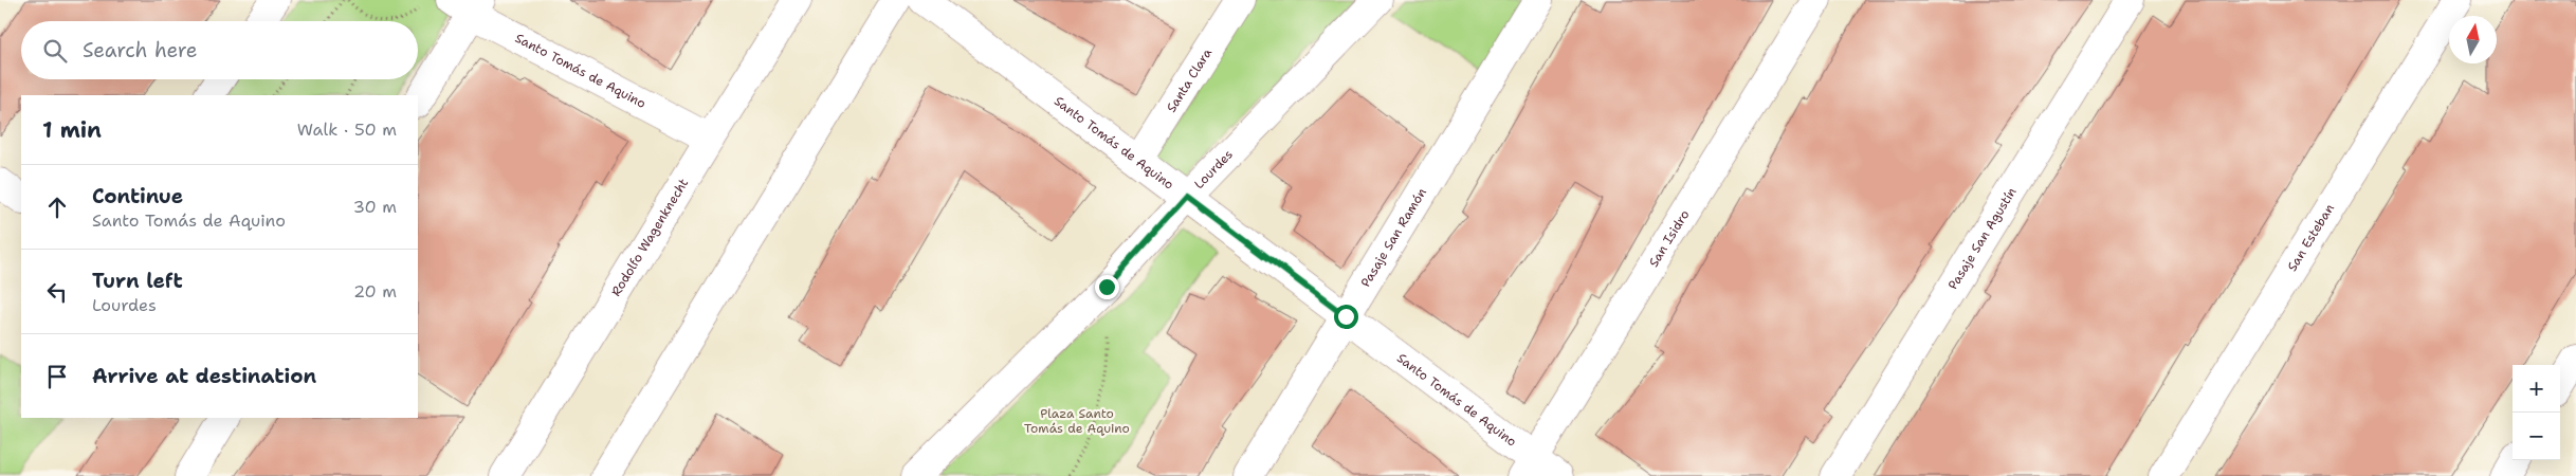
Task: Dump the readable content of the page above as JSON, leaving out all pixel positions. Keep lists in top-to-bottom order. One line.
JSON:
{"streets":{"street":["Santo Tomás de Aquino","Santa Clara","Lourdes","Rodolfo Wagenknecht","Pasaje San Ramón","San Isidro","Pasaje San Agustín","San Esteban"]},"crossings":[["Santo Tomás de Aquino","Santa Clara"],["Santo Tomás de Aquino","Lourdes"],["Santo Tomás de Aquino","Rodolfo Wagenknecht"],["Santo Tomás de Aquino","Pasaje San Ramón"],["Santo Tomás de Aquino","San Isidro"]],"parks":["Plaza Santo Tomás de Aquino"],"north":"top","page":{"search":"Search here","heading":["1 min","Walk · 50 m"],"list":[["Continue","Santo Tomás de Aquino","30 m"],["Turn left","Lourdes","20 m"],"Arrive at destination"],"map_buttons":["+","−"]}}
